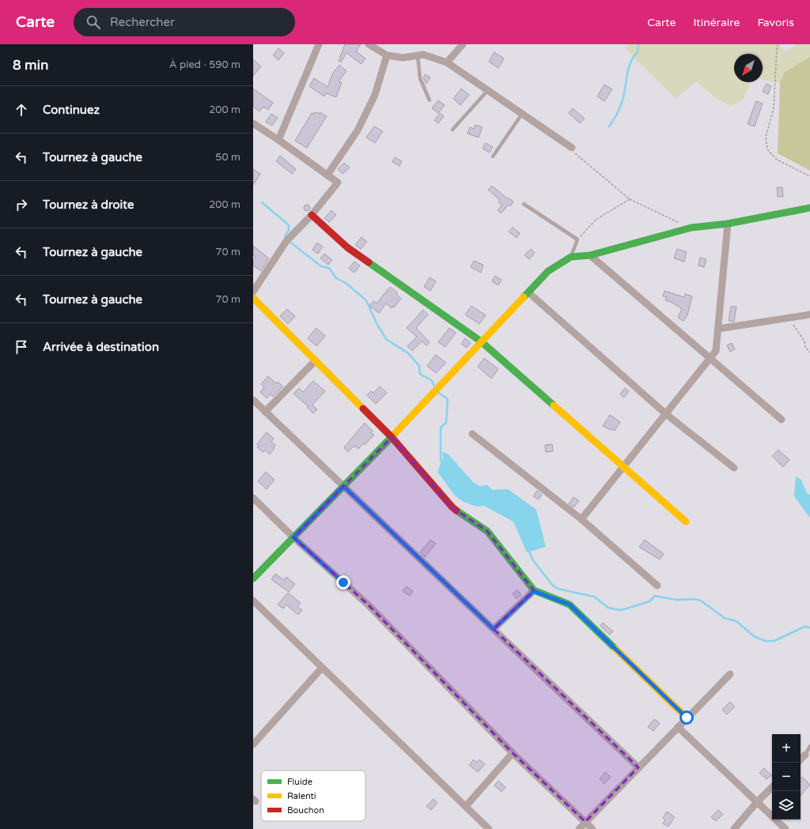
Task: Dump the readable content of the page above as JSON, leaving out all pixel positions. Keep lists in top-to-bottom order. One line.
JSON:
{"legend":["Fluide","Ralenti","Bouchon"],"north":"bottom left","page":{"header":"Carte","search":"Rechercher","nav":["Carte","Itinéraire","Favoris"],"heading":["8 min","À pied · 590 m"],"list":[["Continuez","200 m"],["Tournez à gauche","50 m"],["Tournez à droite","200 m"],["Tournez à gauche","70 m"],["Tournez à gauche","70 m"],"Arrivée à destination"],"map_buttons":["+","−"]}}
